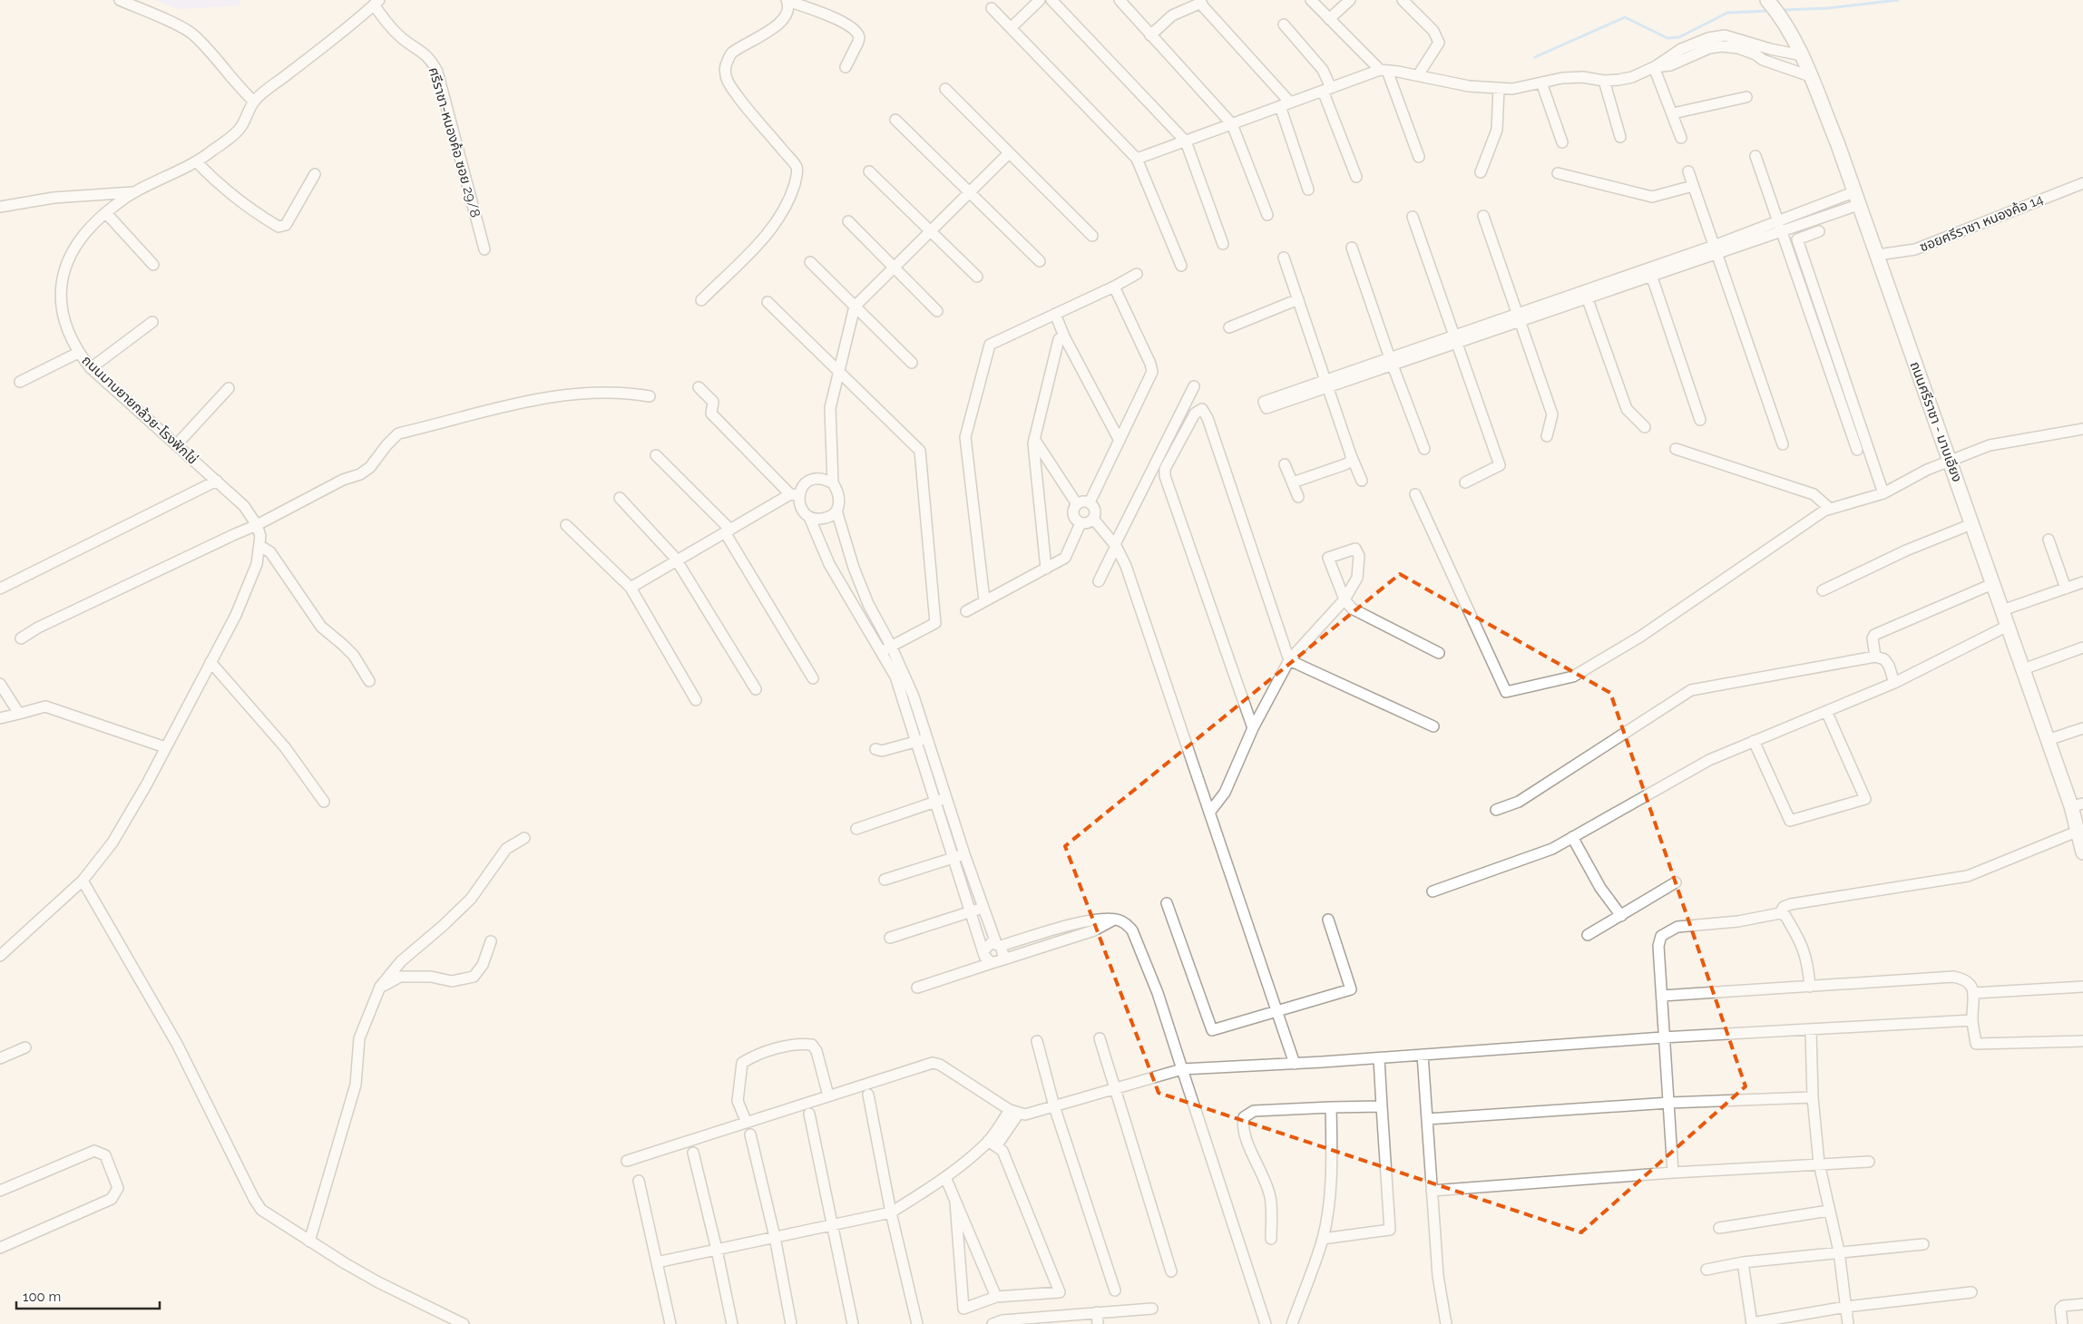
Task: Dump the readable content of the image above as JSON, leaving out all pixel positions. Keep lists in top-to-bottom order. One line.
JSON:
{"streets":{"main road":["ถนนศรีราชา - มาบเอียง"],"street":["ศรีราชา-หนองค้อ ซอย 29/8","ซอยศรีราชา หนองค้อ 14","ถนนมาบยายกล้วย-โรงฟักไข่"]},"crossings":[["ซอยศรีราชา หนองค้อ 14","ถนนศรีราชา - มาบเอียง"]],"scale_bar":"100 m"}
